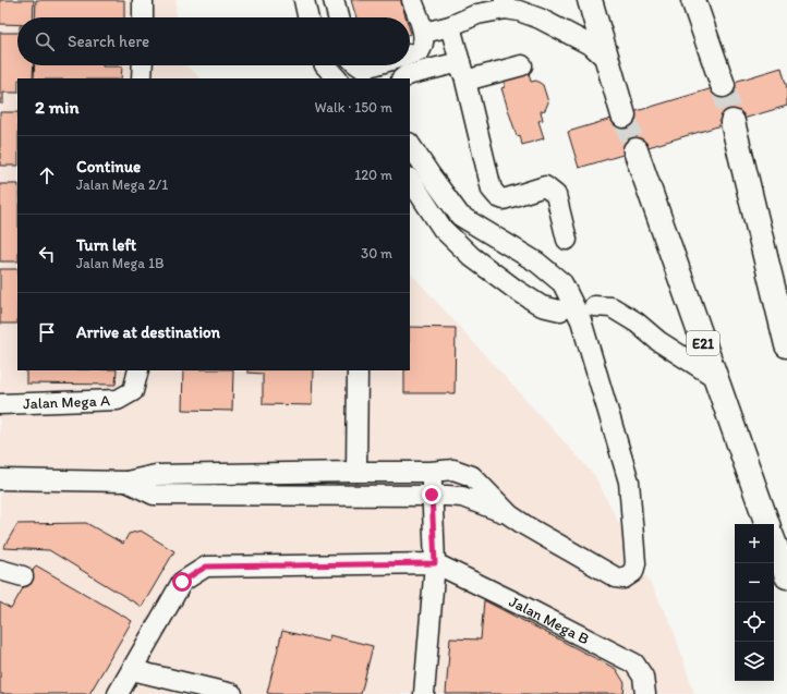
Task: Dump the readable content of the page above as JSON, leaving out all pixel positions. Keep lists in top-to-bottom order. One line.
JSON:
{"streets":{"highway":["E21"],"street":["Jalan Mega A","Jalan Mega B"]},"page":{"search":"Search here","heading":["2 min","Walk · 150 m"],"list":[["Continue","Jalan Mega 2/1","120 m"],["Turn left","Jalan Mega 1B","30 m"],"Arrive at destination"],"map_buttons":["+","−"]}}
